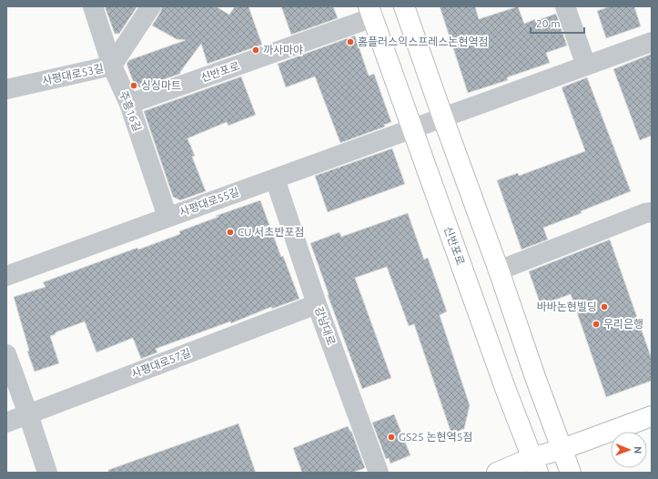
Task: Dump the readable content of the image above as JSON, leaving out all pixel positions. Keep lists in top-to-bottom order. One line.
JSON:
{"streets":{"main road":["신반포로"],"street":["사평대로53길","주흥16길","사평대로55길","강남대로","사평대로57길"]},"crossings":[["신반포로","주흥16길"],["신반포로","사평대로55길"],["사평대로53길","주흥16길"],["주흥16길","사평대로55길"],["사평대로55길","강남대로"],["강남대로","사평대로57길"]],"places":["홈플러스익스프레스논현역점","까사마야","싱싱마트","CU 서초반포점","바바논현빌딩","우리은행","GS25 논현역5점"],"scale_bar":"20 m","north":"right"}
